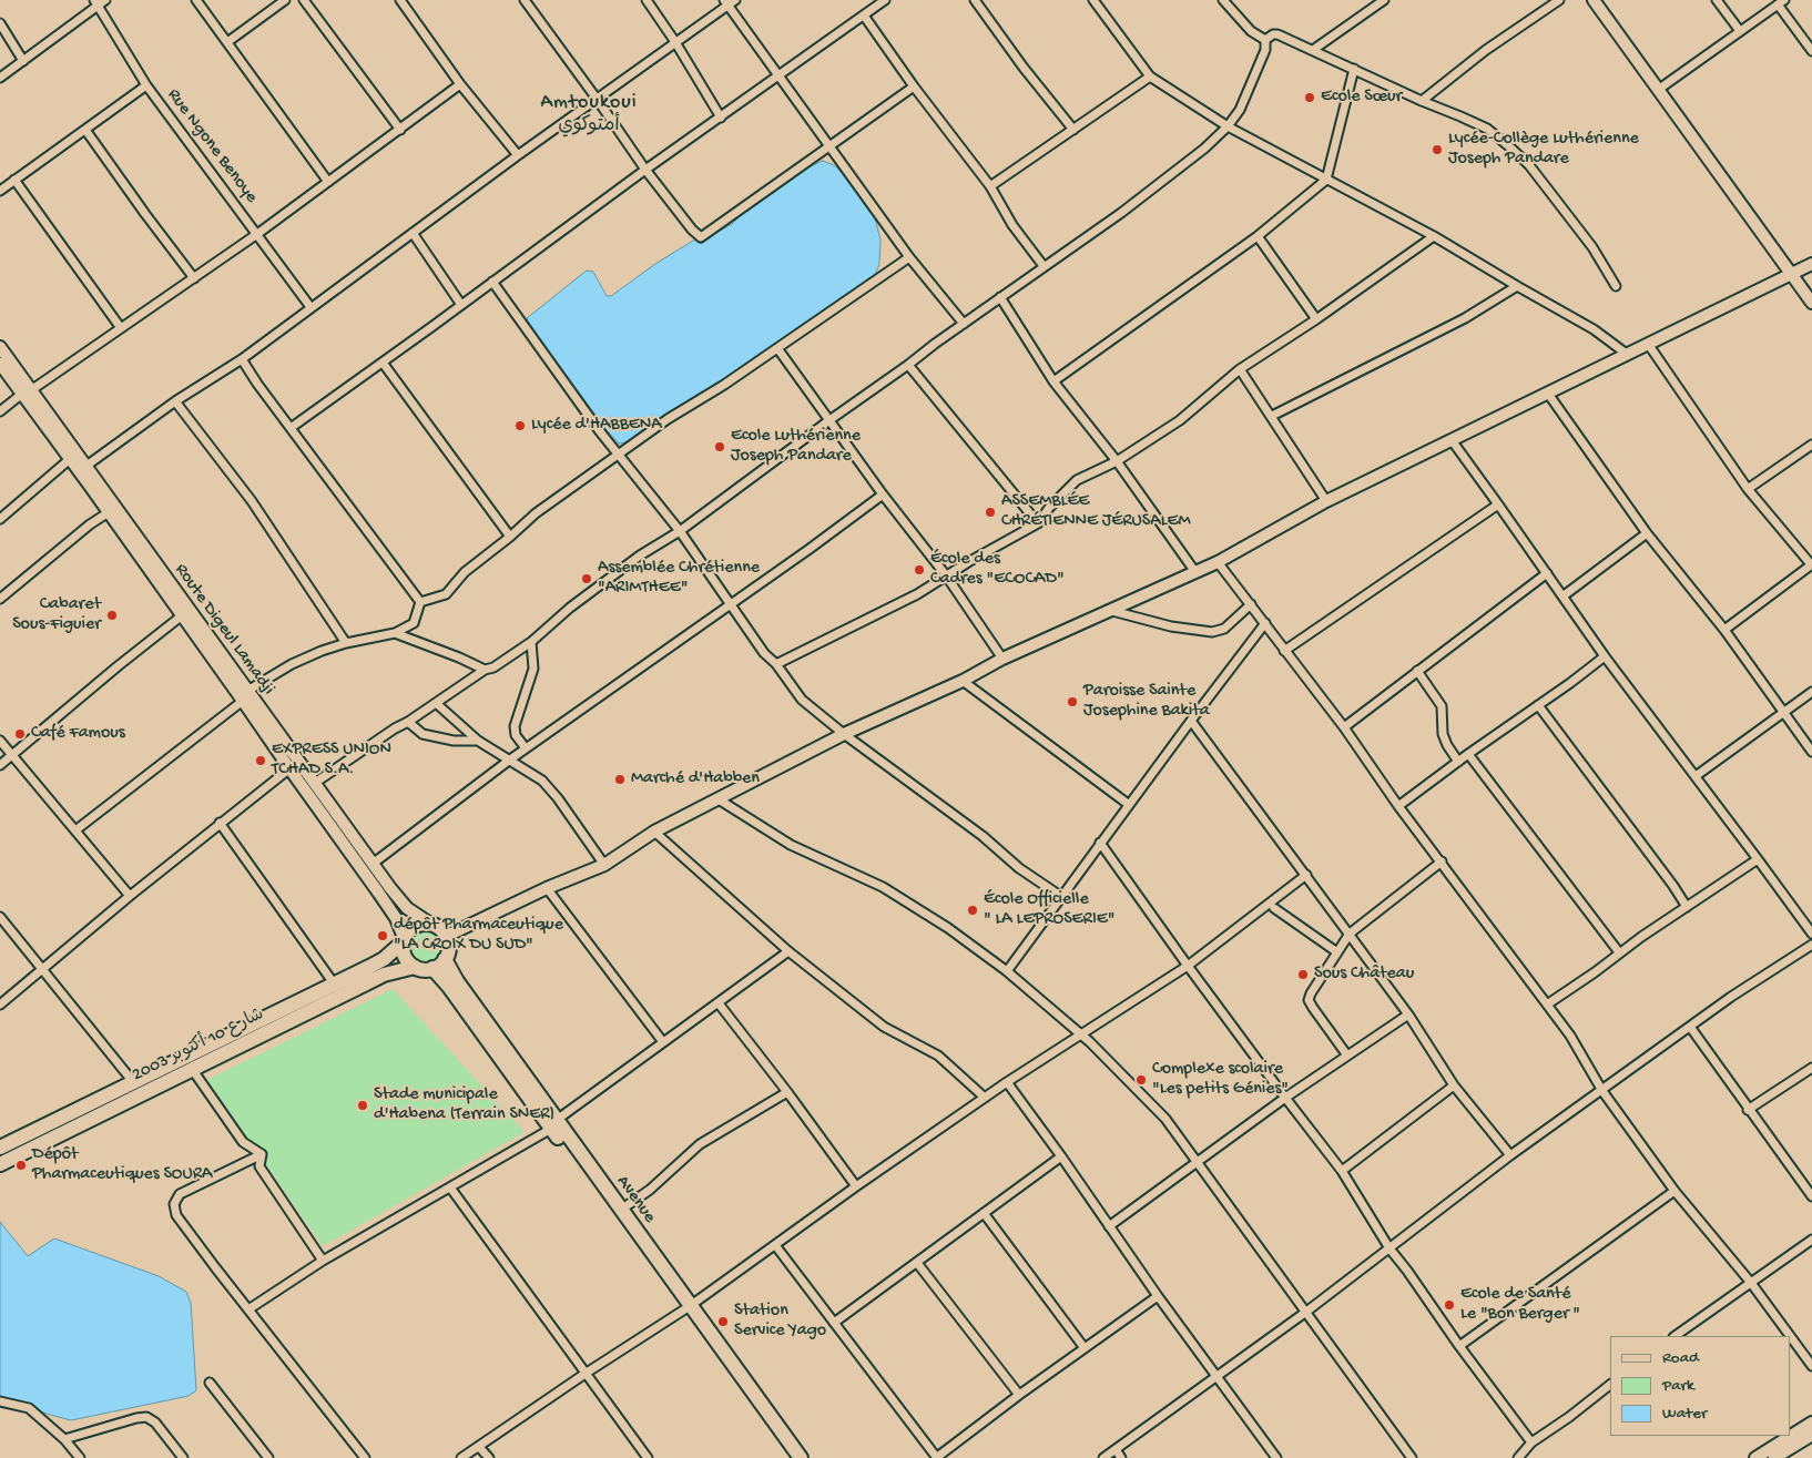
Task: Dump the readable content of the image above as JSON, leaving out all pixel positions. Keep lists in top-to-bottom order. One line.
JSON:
{"streets":{"highway":["شارع 10 أكتوبر 2003","Avenue"],"street":["Rue Ngone Benoye","Route Digeul Lamadji"]},"crossings":[["Route Digeul Lamadji","شارع 10 أكتوبر 2003"],["Route Digeul Lamadji","Avenue"],["شارع 10 أكتوبر 2003","Avenue"]],"districts":["Amtoukoui أمتوكوي"],"places":["Ecole Sœur","Lycée-Collège Luthérienne Joseph Pandare","Lycée d'HABBENA","Ecole Luthérienne Joseph Pandare","ASSEMBLÉE CHRÉTIENNE JÉRUSALEM","École des Cadres \"ECOCAD\"","Assemblée Chrétienne \"ARIMTHEE\"","Cabaret Sous-Figuier","Paroisse Sainte Josephine Bakita","Café Famous","EXPRESS UNION TCHAD S.A.","Marché d'Habben","École Officielle \" LA LEPROSERIE\"","dépôt Pharmaceutique \"LA CROIX DU SUD\"","Sous Château","Complexe scolaire \"Les petits Génies\"","Stade municipale d'Habena (Terrain SNER)","Dépôt Pharmaceutiques SOURA","Ecole de Santé Le \"Bon Berger \"","Station Service Yago"],"legend":["Road","Park","Water"]}
